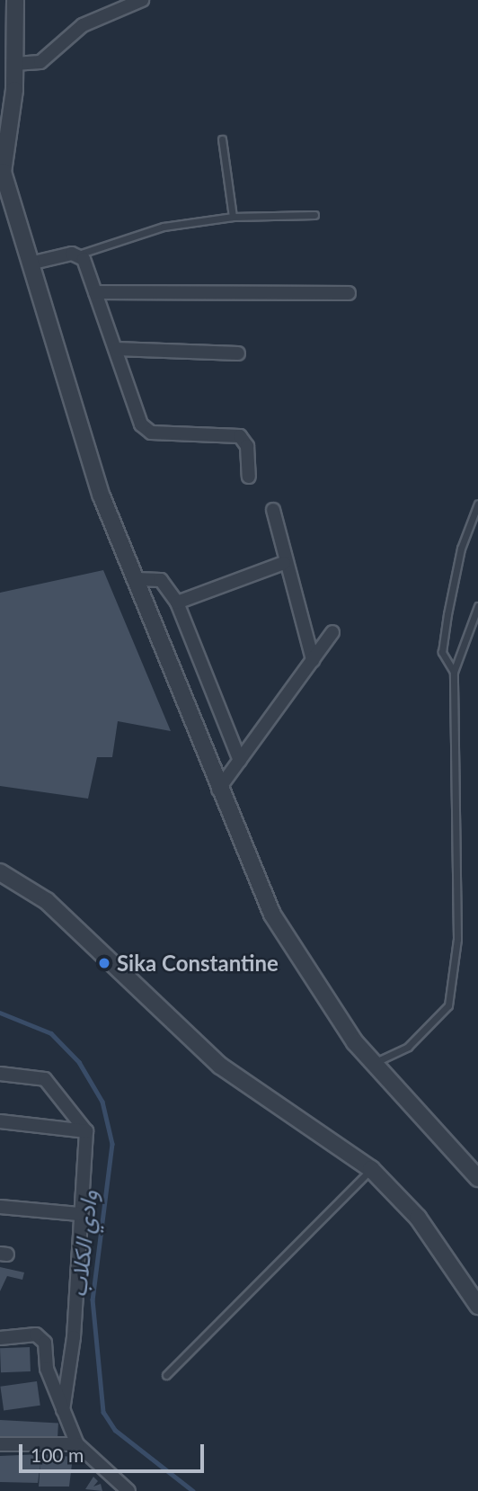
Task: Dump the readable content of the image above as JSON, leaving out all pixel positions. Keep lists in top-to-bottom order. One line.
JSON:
{"water":["وادي الكلاب"],"places":["Sika Constantine"],"scale_bar":"100 m"}
